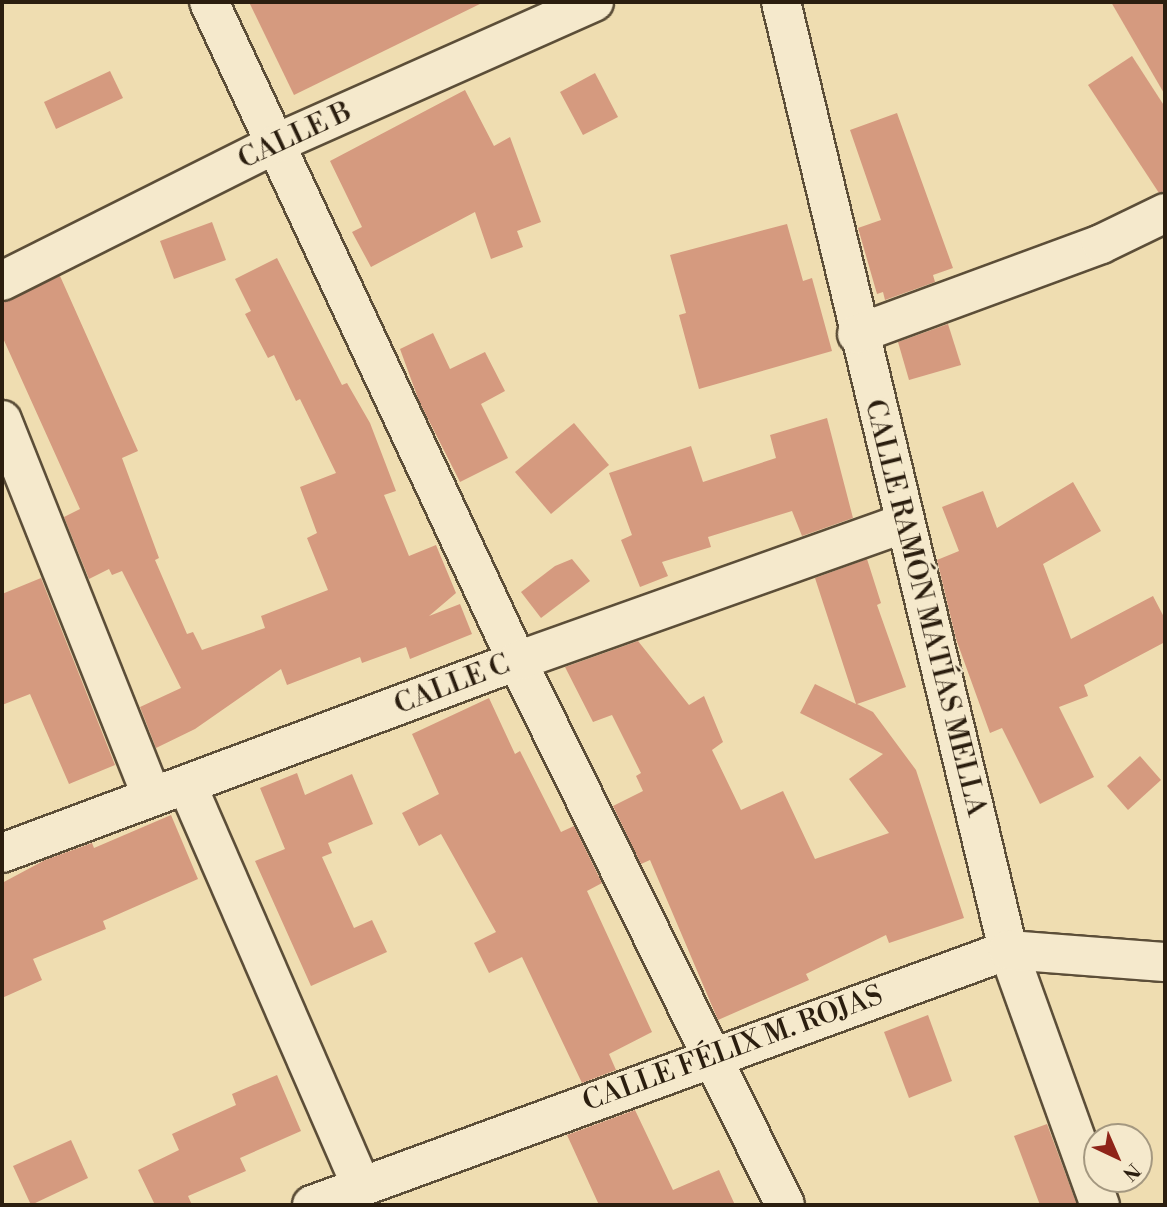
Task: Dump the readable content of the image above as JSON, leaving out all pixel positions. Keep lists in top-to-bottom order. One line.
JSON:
{"streets":{"street":["CALLE B","CALLE RAMÓN MATÍAS MELLA","CALLE C","CALLE FÉLIX M. ROJAS"]},"crossings":[["CALLE RAMÓN MATÍAS MELLA","CALLE C"],["CALLE RAMÓN MATÍAS MELLA","CALLE FÉLIX M. ROJAS"]],"north":"bottom right"}
